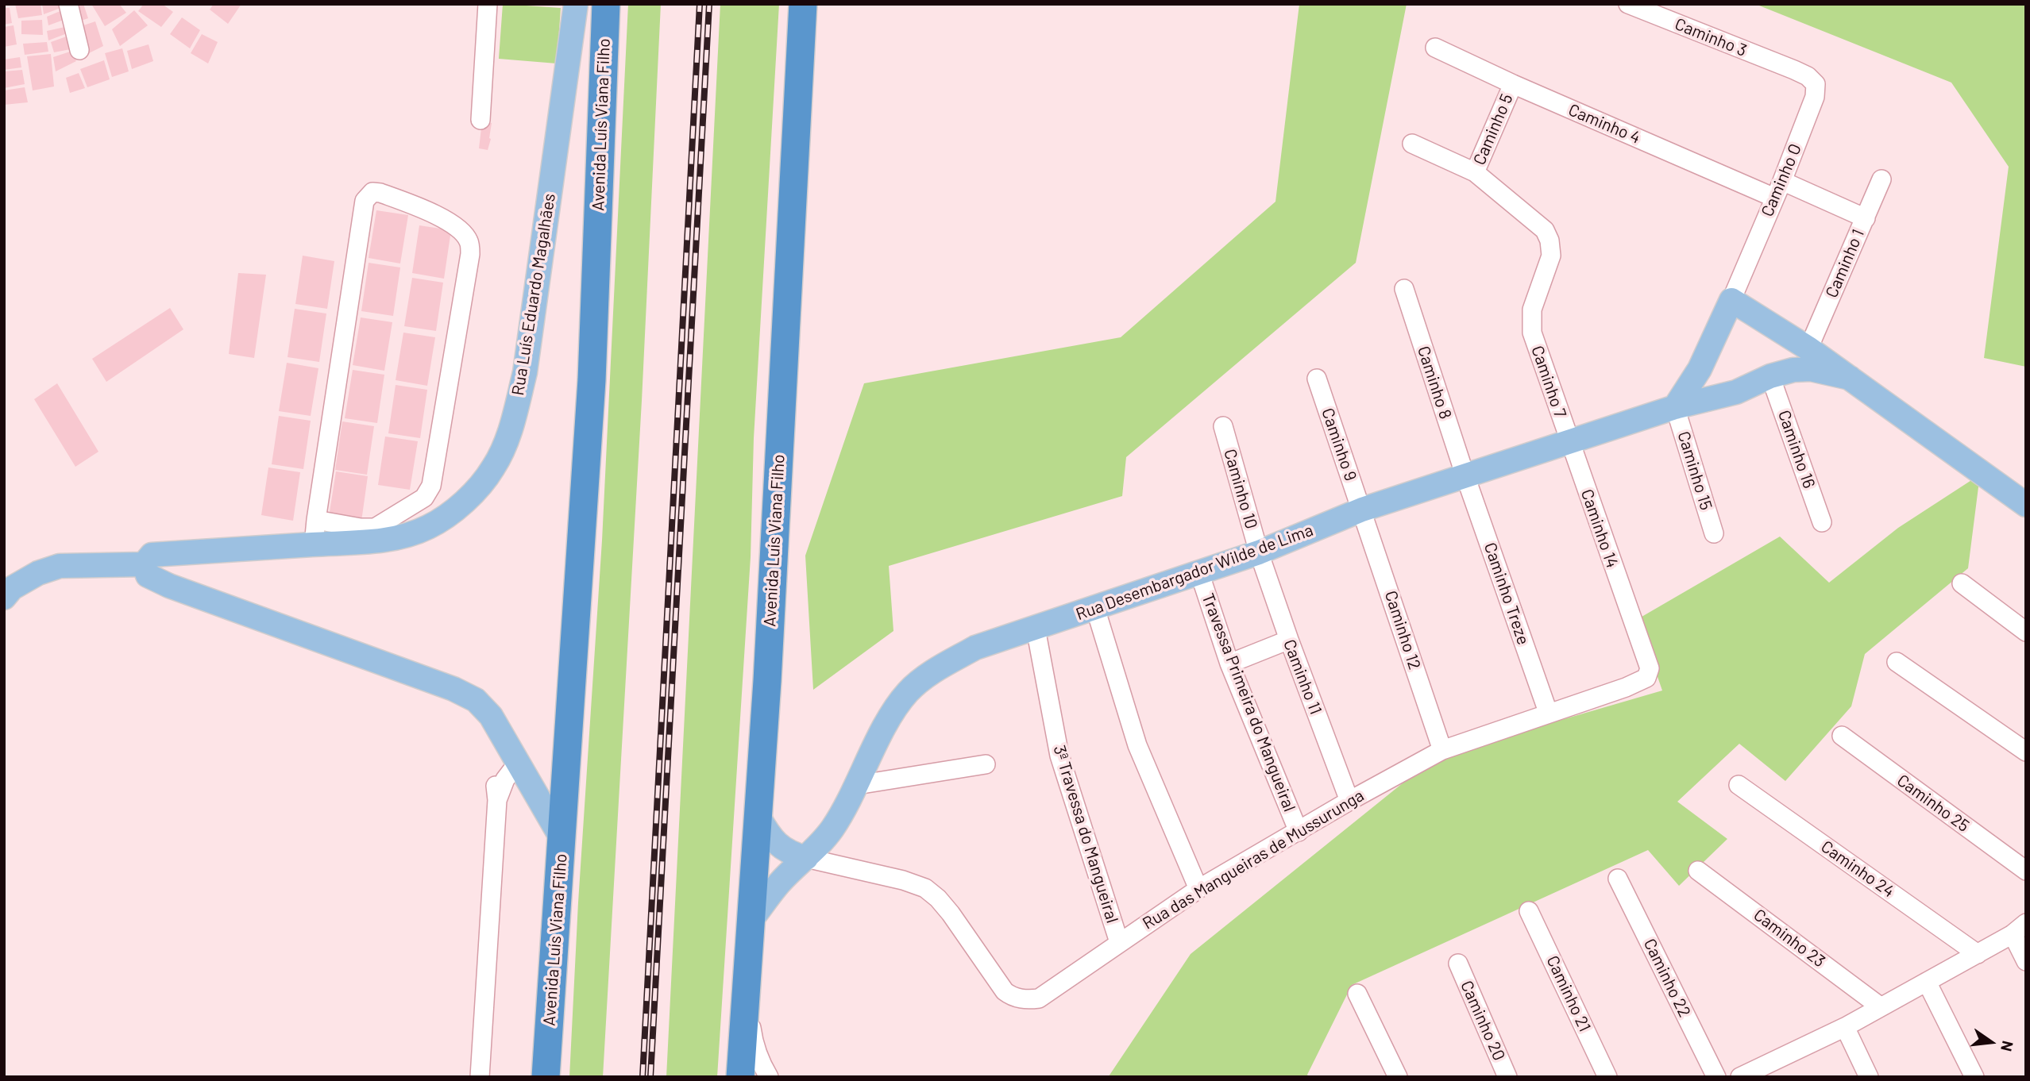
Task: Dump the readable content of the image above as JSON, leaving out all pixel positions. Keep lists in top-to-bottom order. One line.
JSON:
{"streets":{"highway":["Avenida Luís Viana Filho"],"main road":["Rua Luís Eduardo Magalhães","Rua Desembargador Wilde de Lima"],"street":["Caminho 3","Caminho 4","Caminho 5","Caminho O","Caminho 1","Caminho 7","Caminho 8","Caminho 9","Caminho 16","Caminho 15","Caminho 10","Caminho 14","Caminho Treze","Caminho 12","Caminho 11","Travessa Primeira do Mangueiral","Caminho 25","3ª Travessa do Mangueiral","Rua das Mangueiras de Mussurunga","Caminho 24","Caminho 23","Caminho 22","Caminho 21","Caminho 20"]},"crossings":[["Caminho 3","Caminho O"],["Caminho 4","Caminho 5"],["Caminho 4","Caminho O"],["Caminho 4","Caminho 1"],["Avenida Luís Viana Filho","Rua Desembargador Wilde de Lima"],["Caminho 5","Caminho 7"],["Caminho O","Rua Desembargador Wilde de Lima"],["Caminho 1","Rua Desembargador Wilde de Lima"],["Caminho 7","Caminho 14"],["Caminho 7","Rua Desembargador Wilde de Lima"],["Caminho 8","Rua Desembargador Wilde de Lima"],["Caminho 8","Caminho Treze"],["Caminho 9","Rua Desembargador Wilde de Lima"],["Caminho 9","Caminho 12"],["Caminho 16","Rua Desembargador Wilde de Lima"],["Caminho 15","Rua Desembargador Wilde de Lima"],["Caminho 10","Rua Desembargador Wilde de Lima"],["Caminho 10","Caminho 11"],["Caminho 14","Rua Desembargador Wilde de Lima"],["Caminho 14","Rua das Mangueiras de Mussurunga"],["Rua Desembargador Wilde de Lima","Caminho Treze"],["Rua Desembargador Wilde de Lima","Caminho 12"],["Rua Desembargador Wilde de Lima","Caminho 11"],["Rua Desembargador Wilde de Lima","Travessa Primeira do Mangueiral"],["Rua Desembargador Wilde de Lima","3ª Travessa do Mangueiral"],["Rua Desembargador Wilde de Lima","Rua das Mangueiras de Mussurunga"],["Caminho Treze","Rua das Mangueiras de Mussurunga"],["Caminho 12","Rua das Mangueiras de Mussurunga"],["Caminho 11","Rua das Mangueiras de Mussurunga"],["Travessa Primeira do Mangueiral","Rua das Mangueiras de Mussurunga"],["3ª Travessa do Mangueiral","Rua das Mangueiras de Mussurunga"]],"north":"right"}
